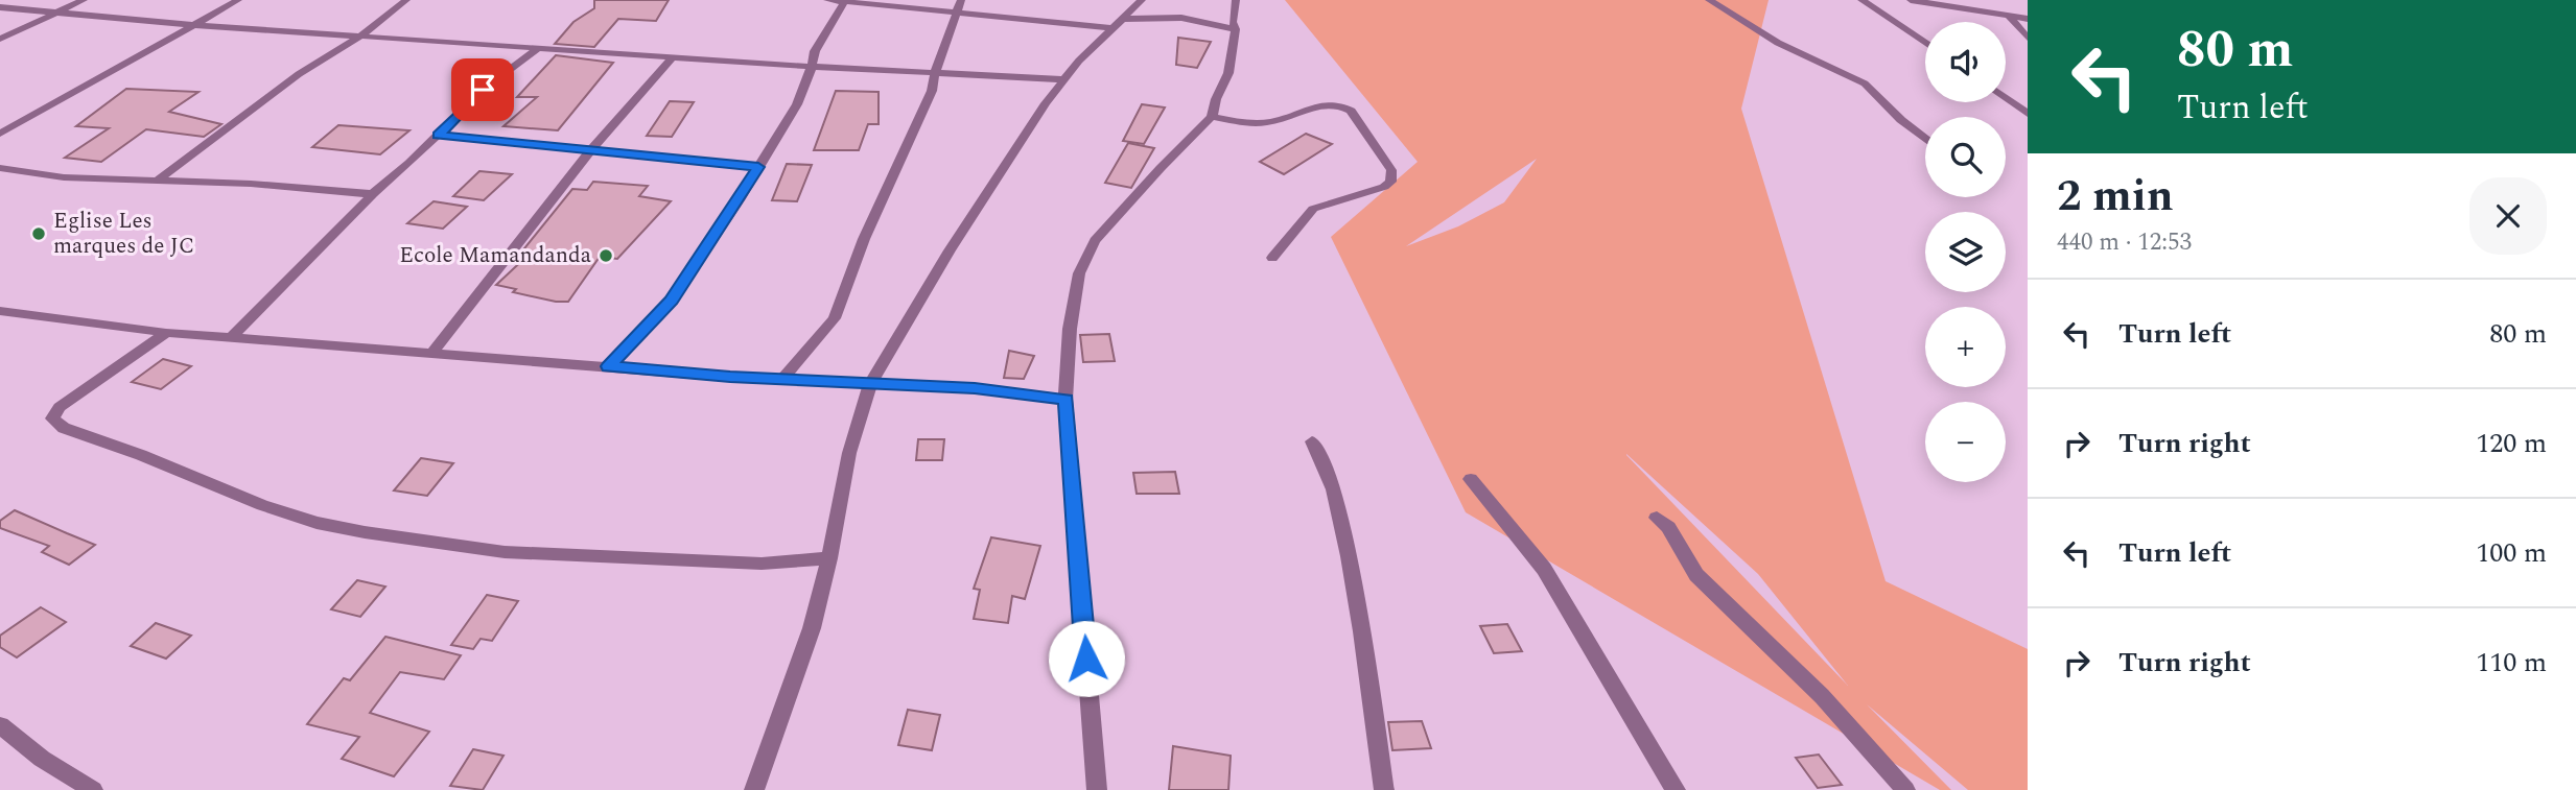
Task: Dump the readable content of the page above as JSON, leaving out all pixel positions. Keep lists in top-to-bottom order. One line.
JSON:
{"places":["Eglise Les marques de JC","Ecole Mamandanda"],"page":{"turn":["80 m","Turn left"],"map_buttons":["+","−"],"heading":["2 min","440 m · 12:53"],"list":[{"name":"Turn left","value":"80 m"},{"name":"Turn right","value":"120 m"},{"name":"Turn left","value":"100 m"},{"name":"Turn right","value":"110 m"}]}}
